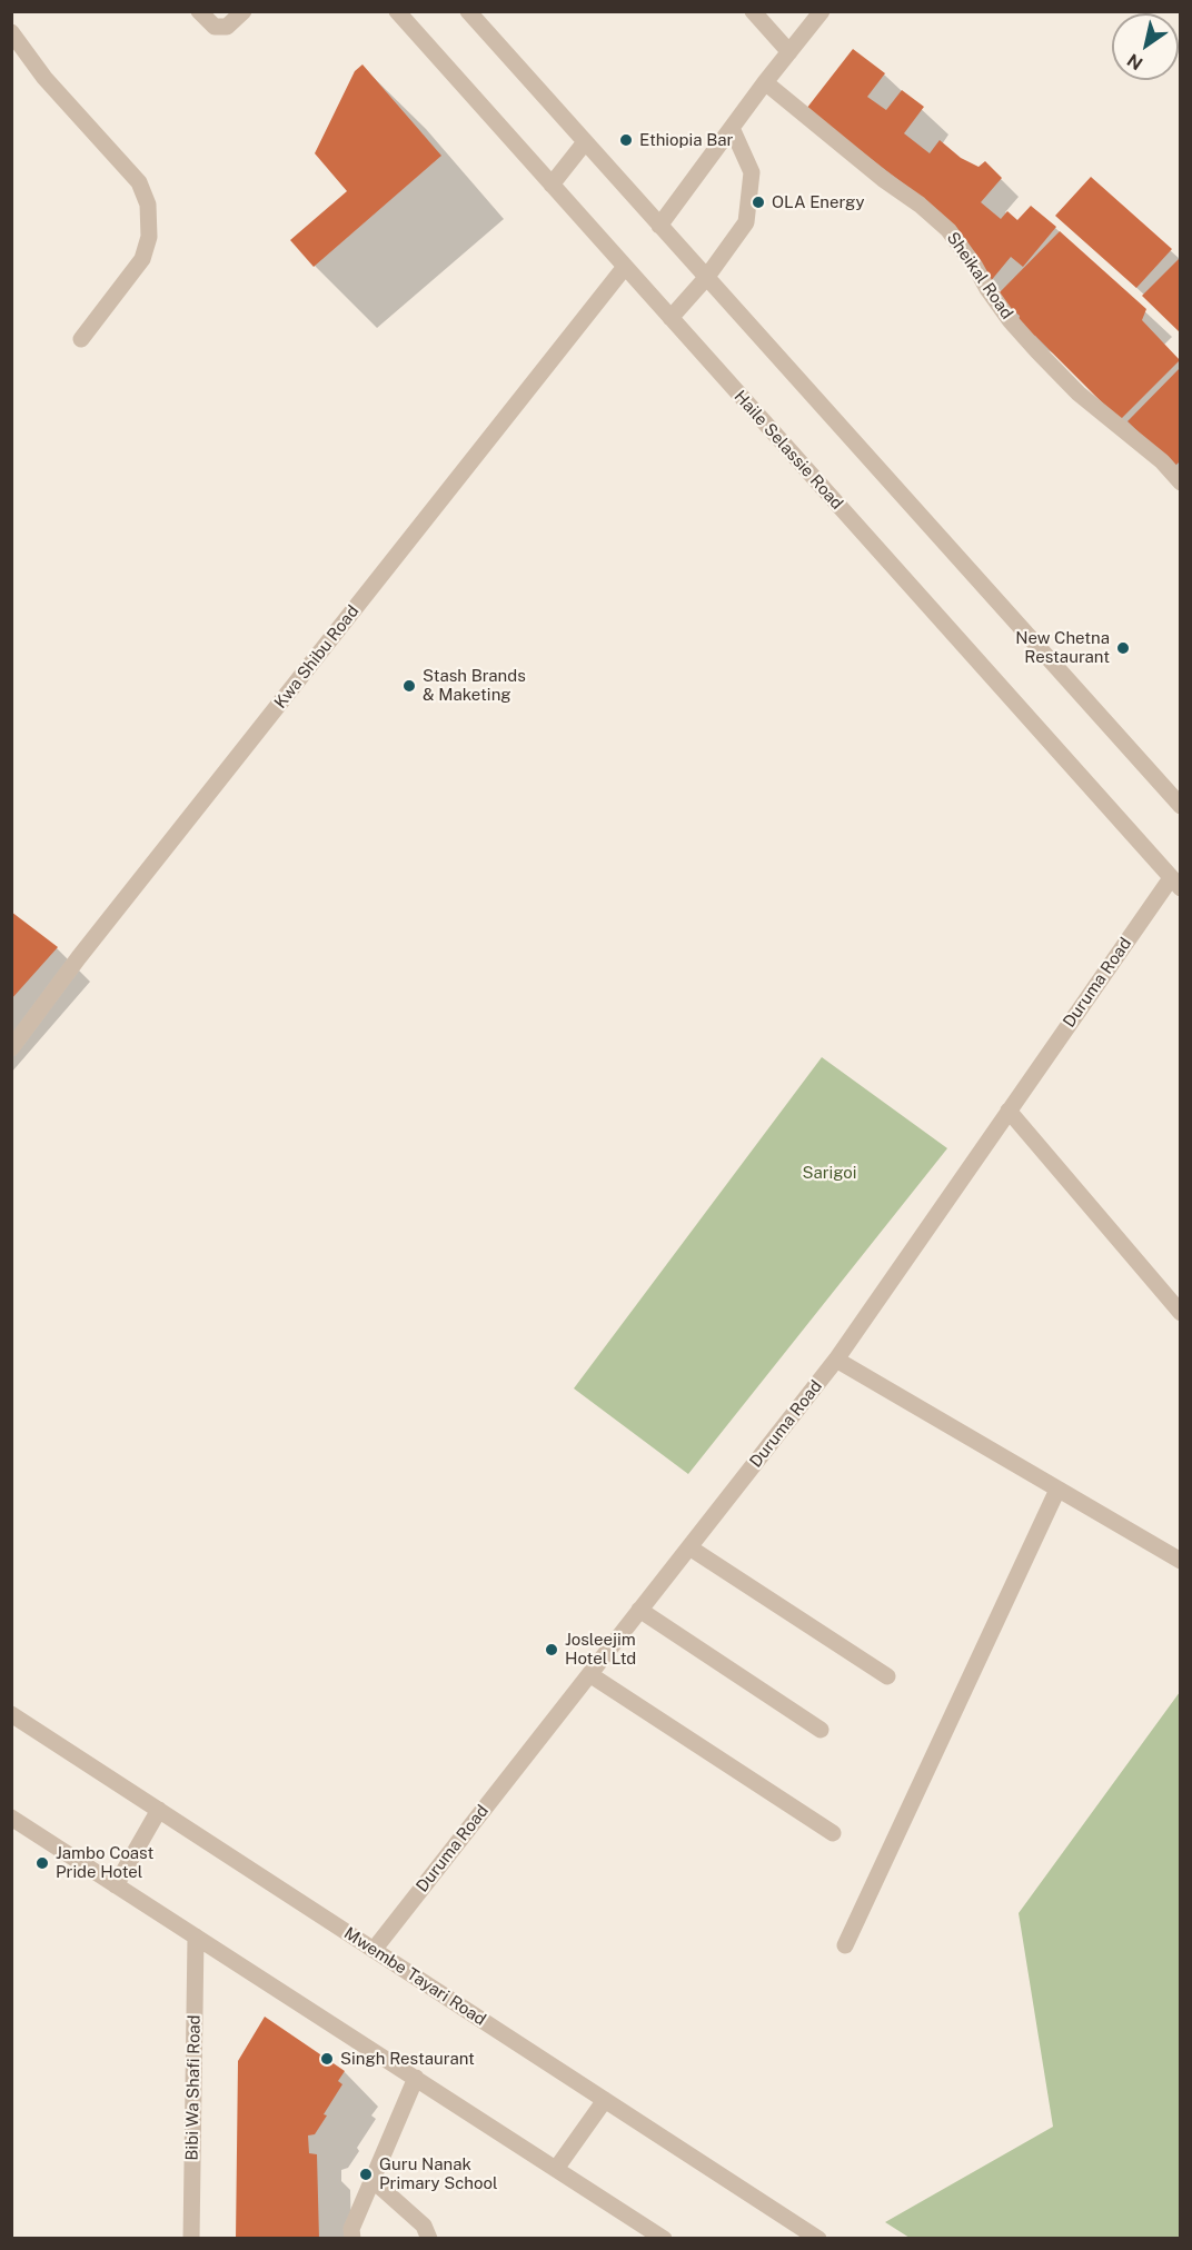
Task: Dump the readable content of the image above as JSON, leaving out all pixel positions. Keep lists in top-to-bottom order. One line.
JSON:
{"streets":{"street":["Sheikal Road","Haile Selassie Road","Kwa Shibu Road","Duruma Road","Mwembe Tayari Road","Bibi Wa Shafi Road"]},"crossings":[["Haile Selassie Road","Kwa Shibu Road"],["Haile Selassie Road","Duruma Road"],["Duruma Road","Mwembe Tayari Road"]],"parks":["Sarigoi"],"places":["Ethiopia Bar","OLA Energy","New Chetna Restaurant","Stash Brands & Maketing","Josleejim Hotel Ltd","Jambo Coast Pride Hotel","Singh Restaurant","Guru Nanak Primary School"],"north":"bottom left"}
